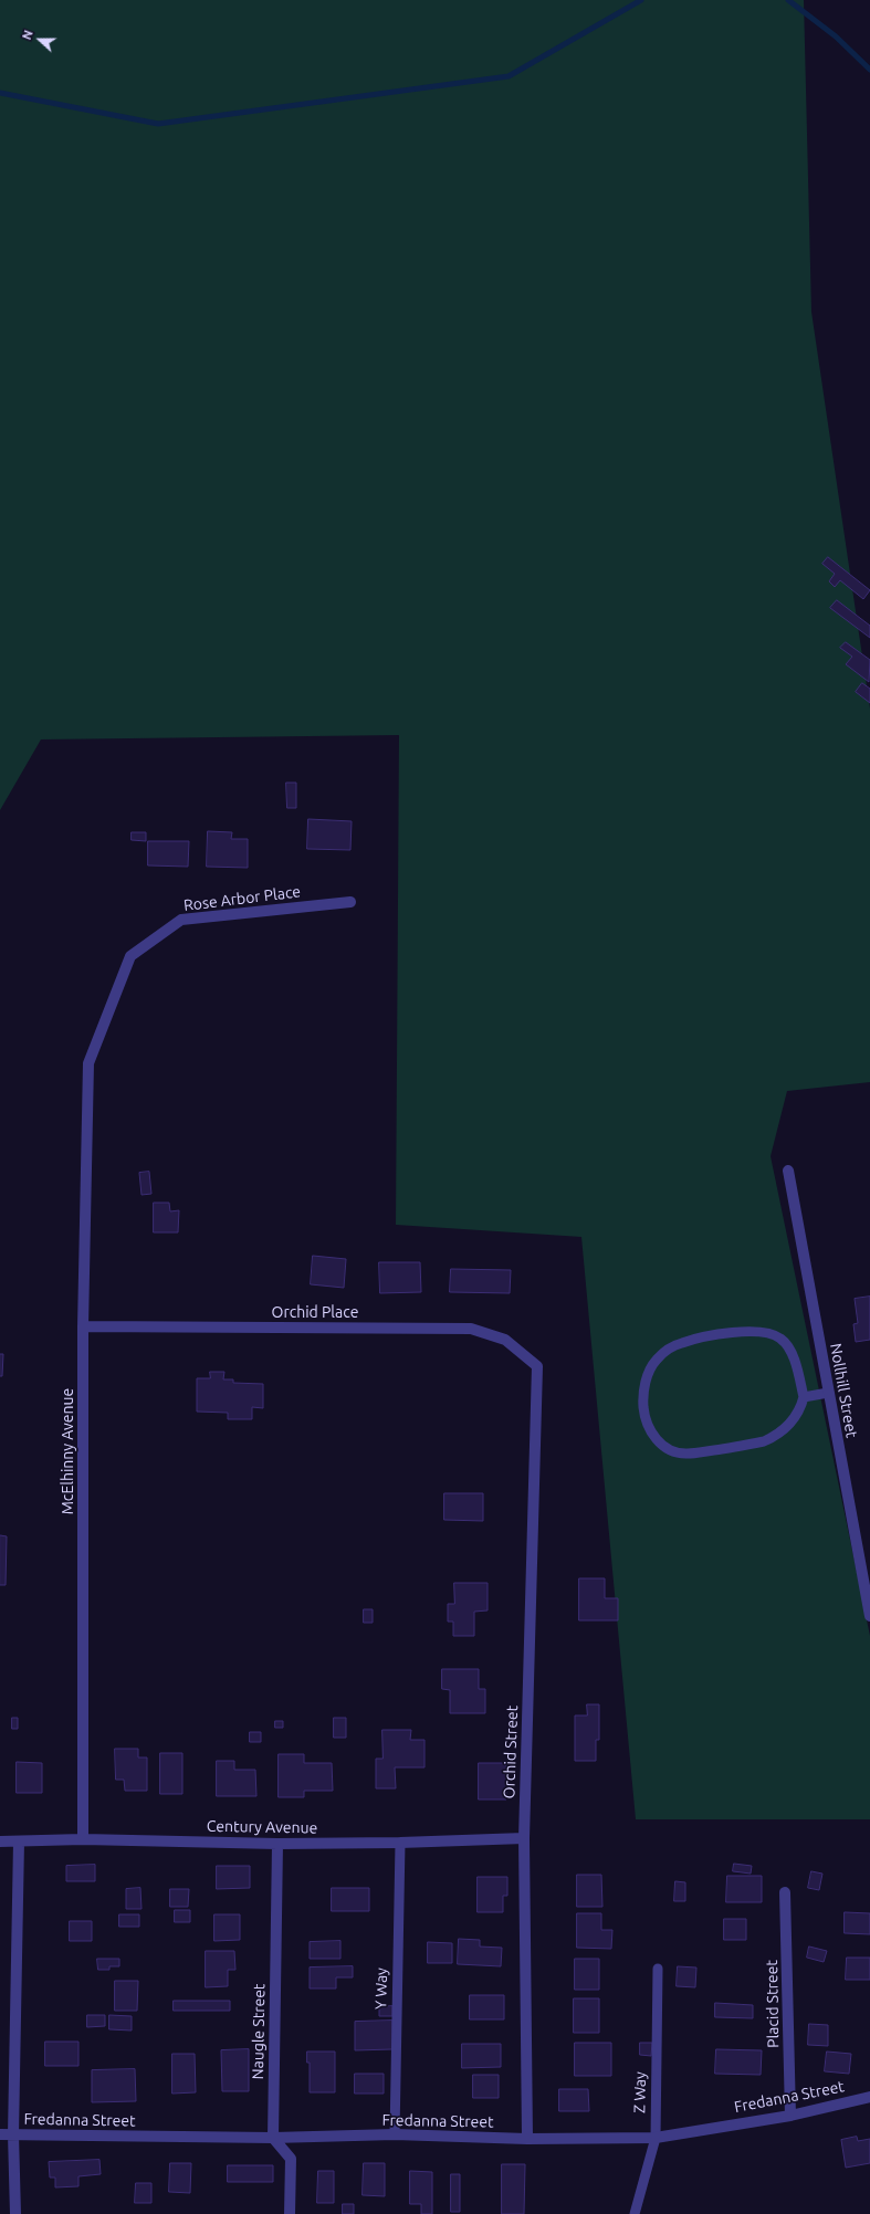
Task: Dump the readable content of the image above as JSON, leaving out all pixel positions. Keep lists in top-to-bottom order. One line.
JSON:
{"streets":{"street":["Rose Arbor Place","Orchid Place","Nollhill Street","McElhinny Avenue","Orchid Street","Century Avenue","Placid Street","Naugle Street","Fredanna Street"],"lane":["Y Way","Z Way"]},"crossings":[["Rose Arbor Place","McElhinny Avenue"],["Orchid Place","McElhinny Avenue"],["Orchid Place","Orchid Street"],["McElhinny Avenue","Century Avenue"],["Orchid Street","Century Avenue"],["Orchid Street","Fredanna Street"],["Century Avenue","Y Way"],["Century Avenue","Naugle Street"],["Y Way","Fredanna Street"],["Placid Street","Fredanna Street"],["Naugle Street","Fredanna Street"],["Z Way","Fredanna Street"]],"north":"left"}
